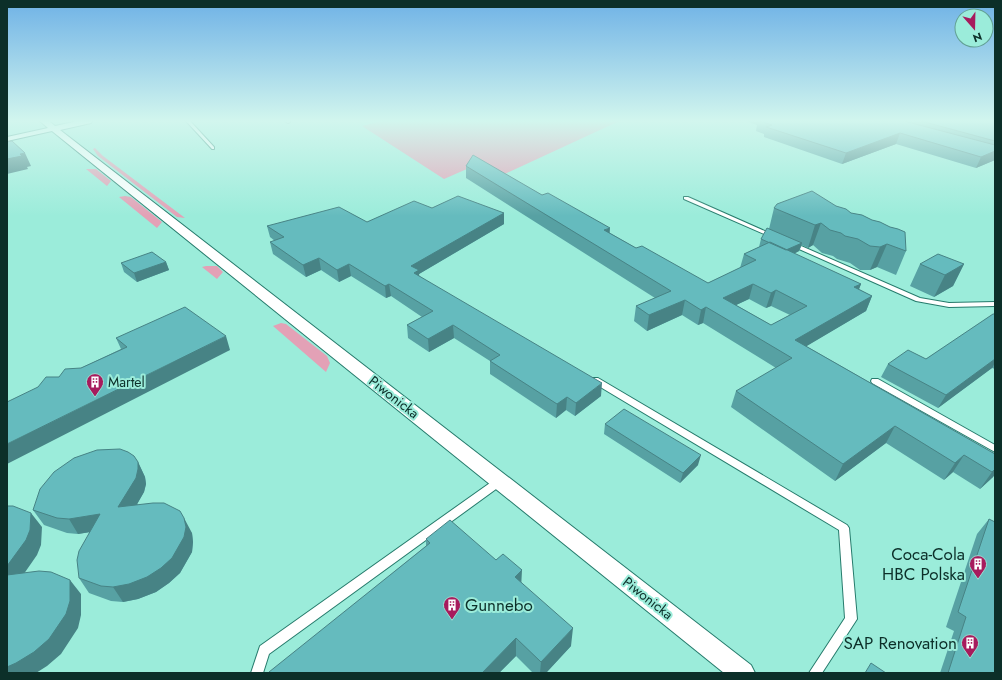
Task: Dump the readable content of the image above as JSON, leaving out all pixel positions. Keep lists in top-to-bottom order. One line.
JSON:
{"streets":{"street":["Piwonicka"]},"places":{"building":["Martel","Coca-Cola HBC Polska","Gunnebo","SAP Renovation"]},"north":"bottom"}
